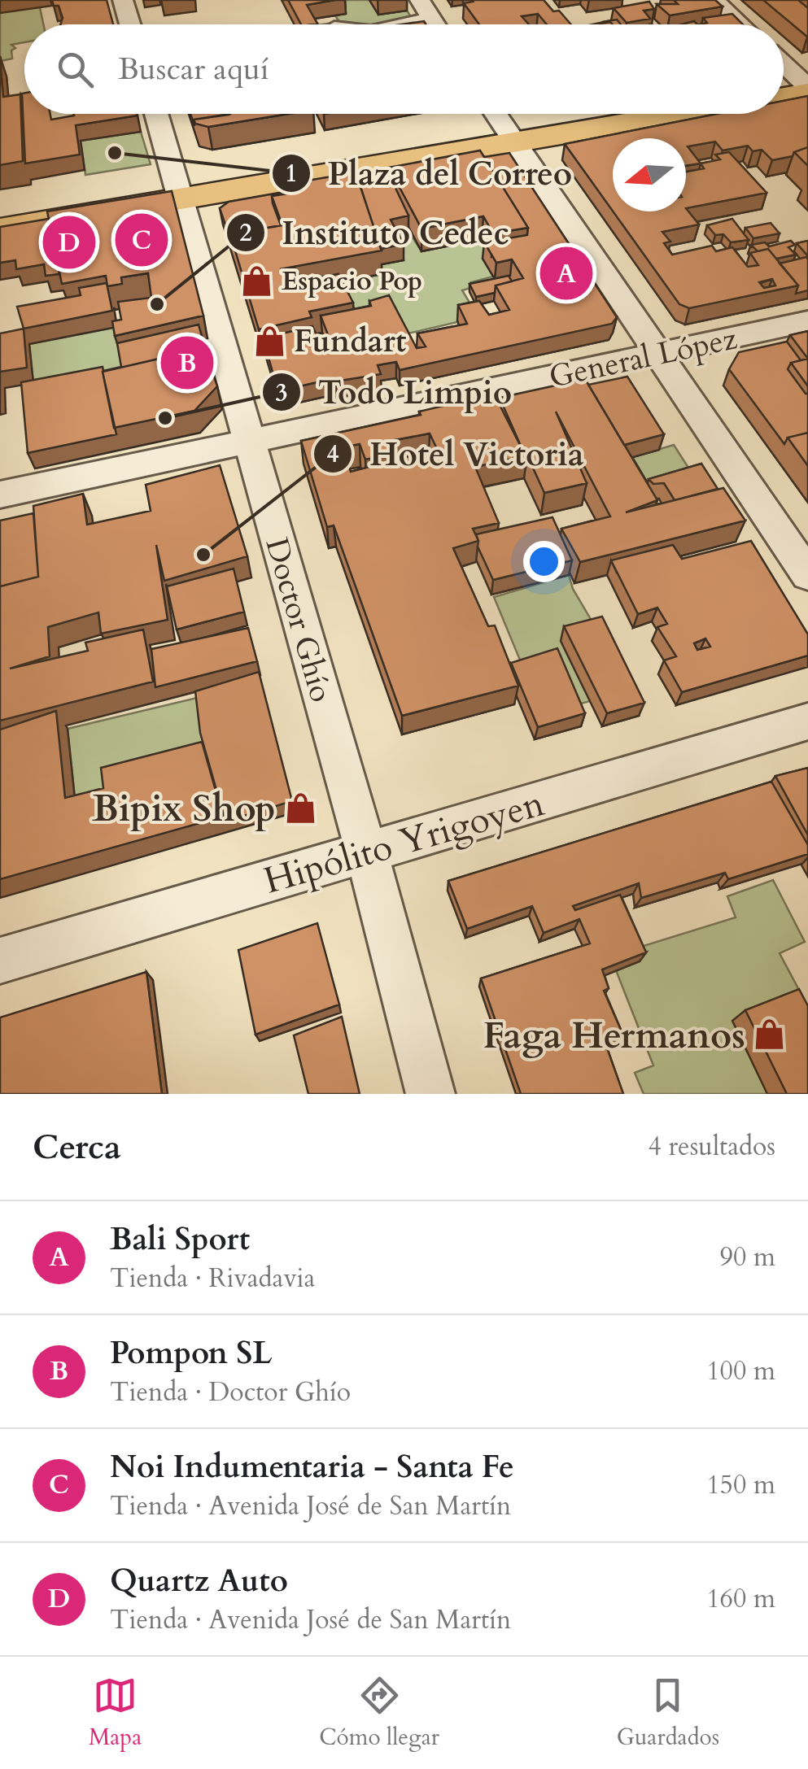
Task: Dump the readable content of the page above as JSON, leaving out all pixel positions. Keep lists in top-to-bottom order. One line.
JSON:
{"streets":{"street":["General López","Doctor Ghío","Hipólito Yrigoyen"]},"crossings":[["General López","Doctor Ghío"],["Doctor Ghío","Hipólito Yrigoyen"]],"places":{"other":["Plaza del Correo","Instituto Cedec","Todo Limpio","Hotel Victoria"],"shop":["Espacio Pop","Fundart","Bipix Shop","Faga Hermanos"]},"north":"left","page":{"search":"Buscar aquí","pins":["C","D","A","B"],"heading":["Cerca","4 resultados"],"list":[{"mark":"A","name":"Bali Sport","note":"Tienda · Rivadavia","value":"90 m"},{"mark":"B","name":"Pompon SL","note":"Tienda · Doctor Ghío","value":"100 m"},{"mark":"C","name":"Noi Indumentaria - Santa Fe","note":"Tienda · Avenida José de San Martín","value":"150 m"},{"mark":"D","name":"Quartz Auto","note":"Tienda · Avenida José de San Martín","value":"160 m"}],"nav":["Mapa","Cómo llegar","Guardados"]}}
